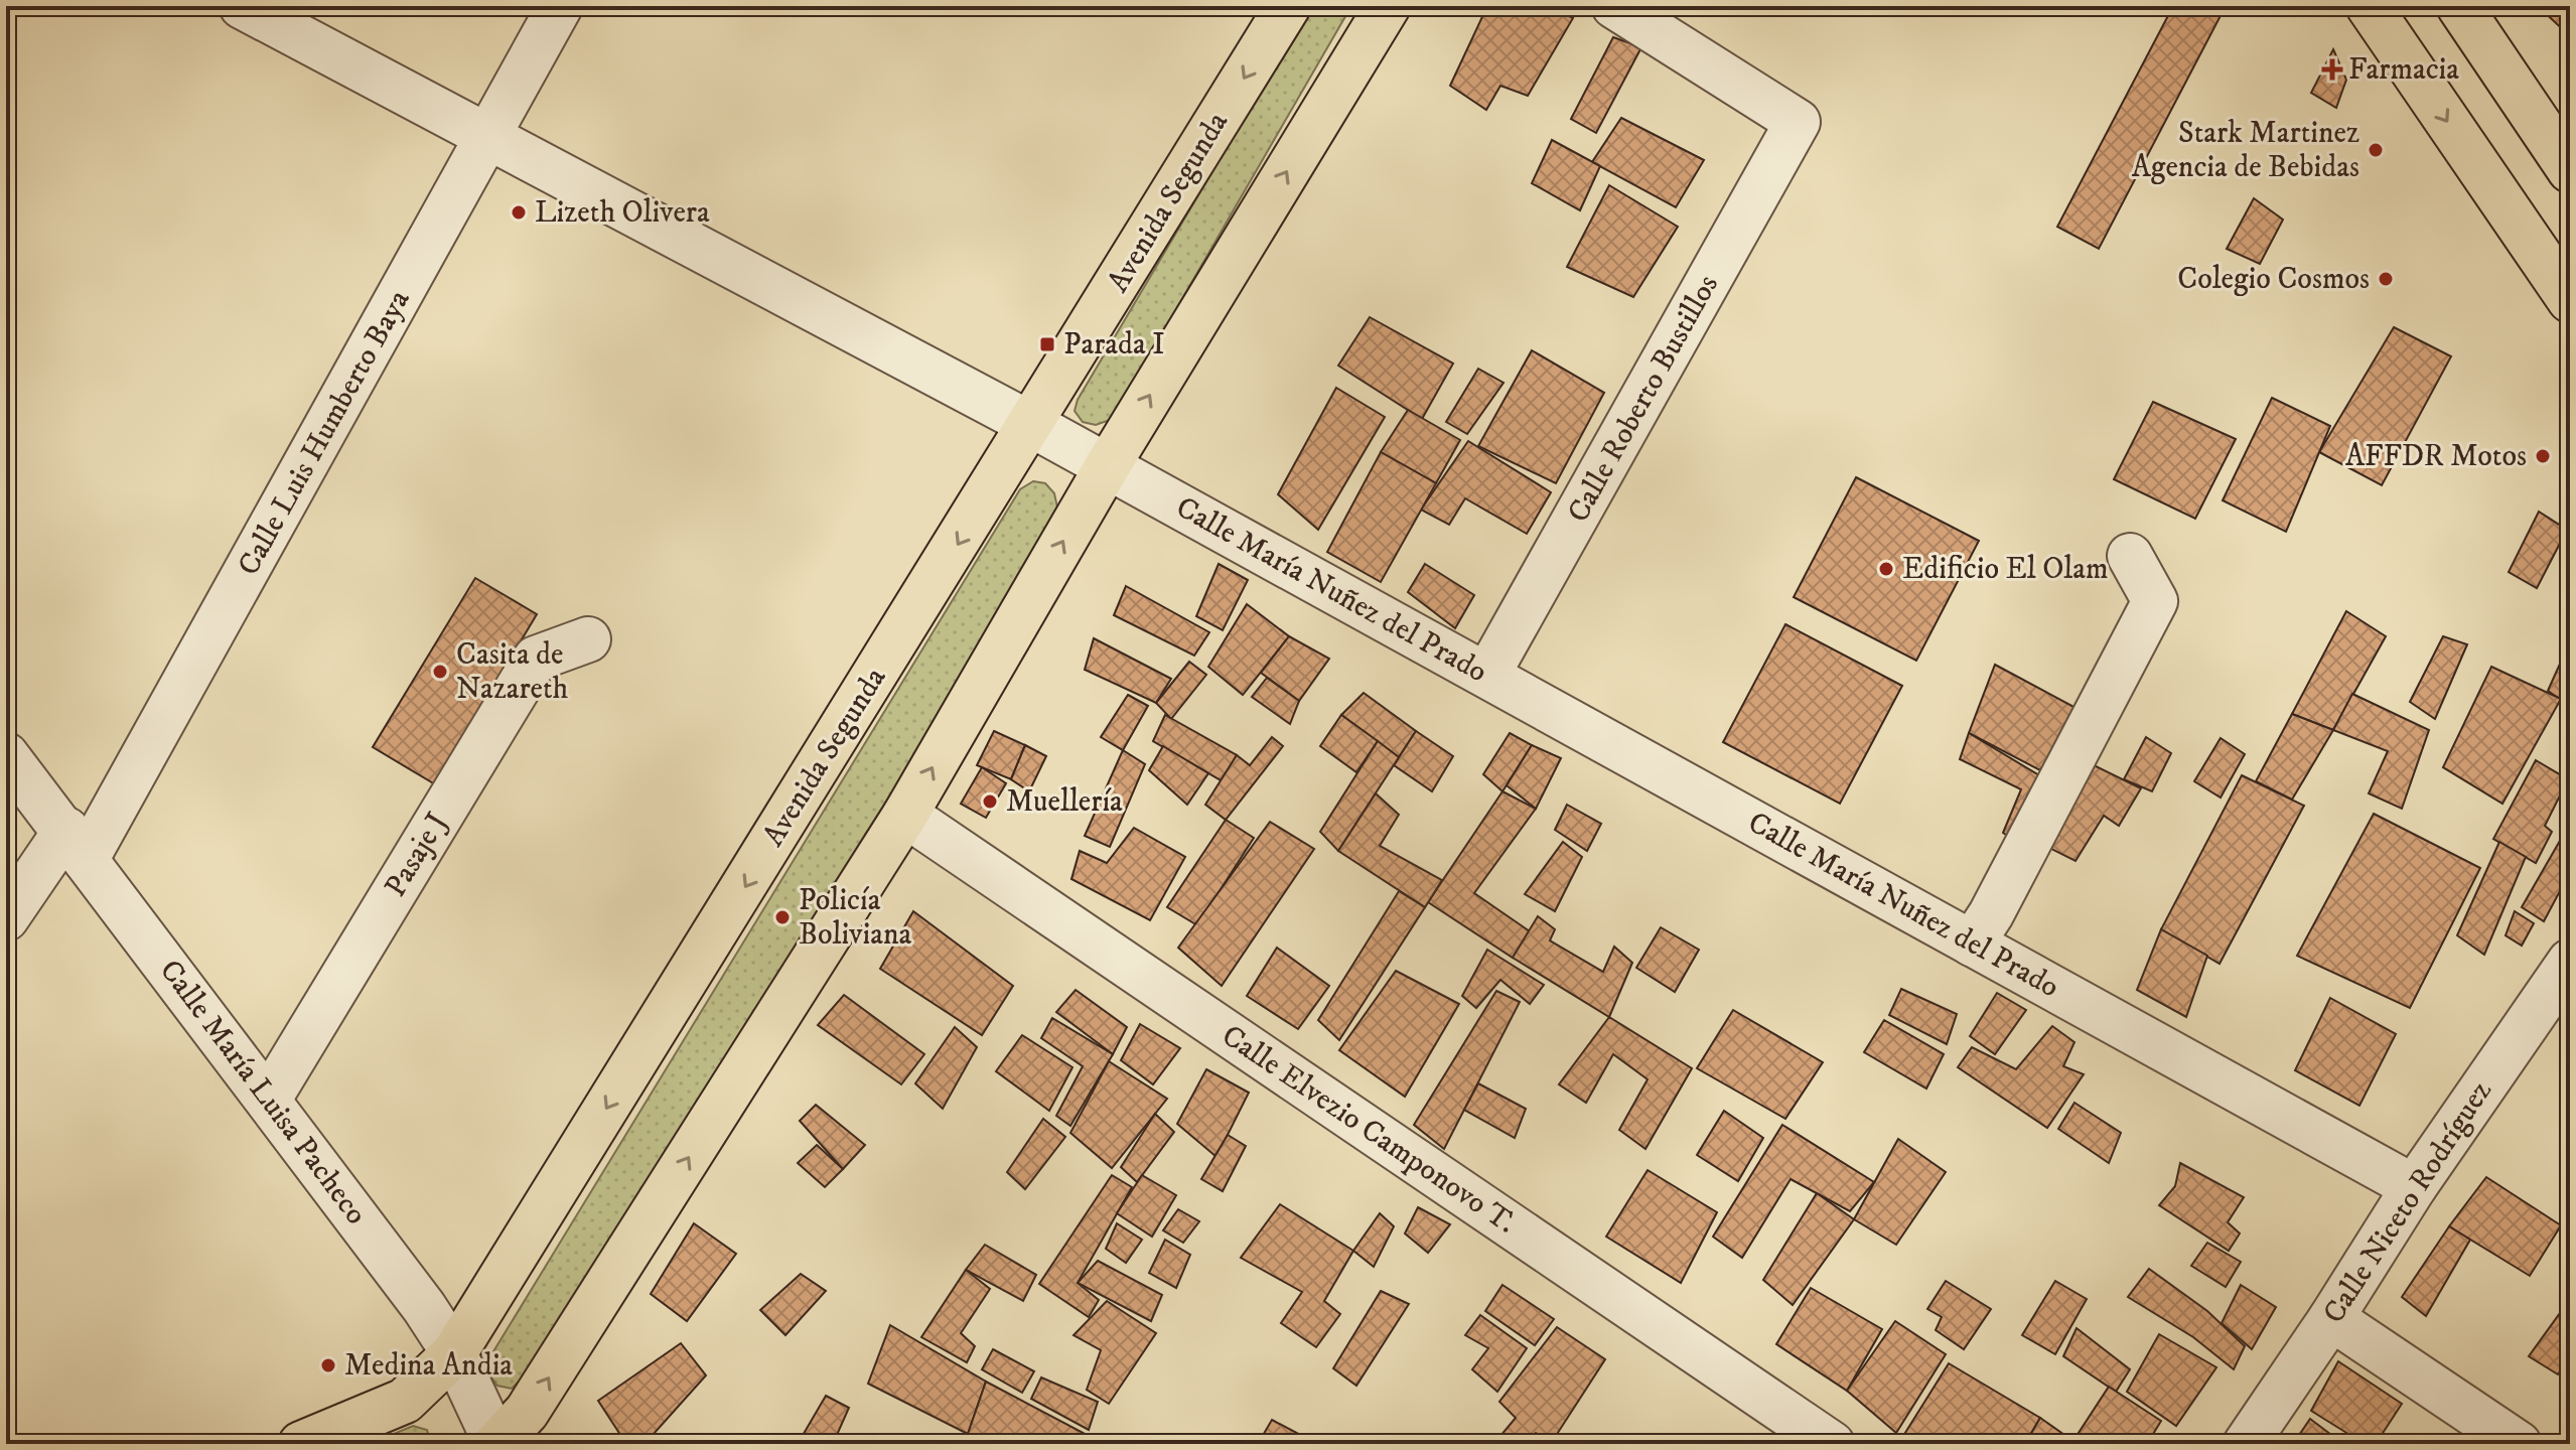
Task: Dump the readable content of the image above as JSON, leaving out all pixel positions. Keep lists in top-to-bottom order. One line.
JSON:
{"streets":{"main road":["Avenida Segunda"],"street":["Calle Roberto Bustillos","Calle Luis Humberto Baya","Calle María Nuñez del Prado","Pasaje J","Calle María Luisa Pacheco","Calle Elvezio Camponovo T.","Calle Niceto Rodríguez"]},"crossings":[["Avenida Segunda","Calle María Nuñez del Prado"],["Avenida Segunda","Calle María Luisa Pacheco"],["Calle Roberto Bustillos","Calle María Nuñez del Prado"],["Calle Luis Humberto Baya","Calle María Nuñez del Prado"],["Calle Luis Humberto Baya","Calle María Luisa Pacheco"],["Calle María Nuñez del Prado","Calle Niceto Rodríguez"],["Pasaje J","Calle María Luisa Pacheco"]],"places":{"health":["Farmacia"],"other":["Stark Martinez Agencia de Bebidas","Lizeth Olivera","Colegio Cosmos","AFFDR Motos","Edificio El Olam","Casita de Nazareth","Muellería","Policía Boliviana","Medina Andia"],"transit":["Parada I"]}}
